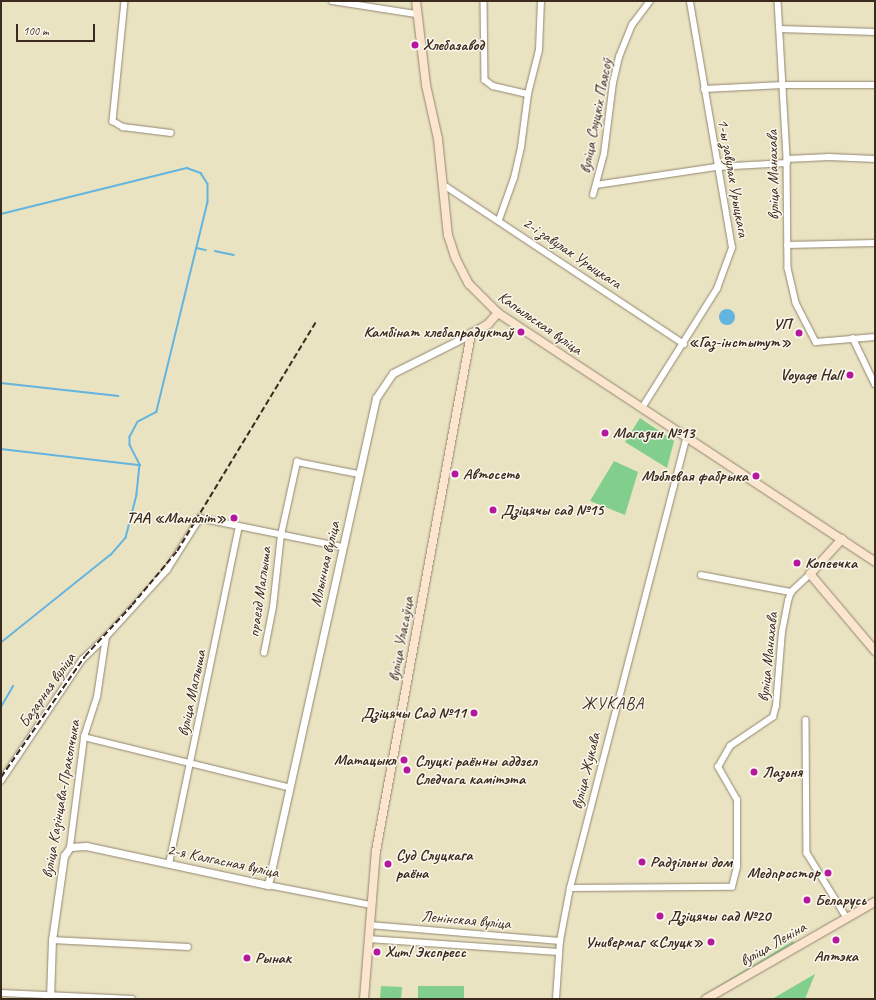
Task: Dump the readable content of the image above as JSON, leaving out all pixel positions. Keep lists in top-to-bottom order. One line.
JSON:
{"streets":{"main road":["Капыльская вуліца","Млынная вуліца","вуліца Уласаўца","вуліца Леніна"],"street":["вуліца Слуцкіх Паясоў","вуліца Манахава","1-ы завулак Урыцкага","2-і завулак Урыцкага","праезд Маглыша","Базарная вуліца","вуліца Маглыша","вуліца Жукава","вуліца Казінцава-Пракопчыка","2-я Калгасная вуліца","Ленінская вуліца"]},"crossings":[["вуліца Манахава","вуліца Жукава"],["1-ы завулак Урыцкага","2-і завулак Урыцкага"],["1-ы завулак Урыцкага","Капыльская вуліца"],["2-і завулак Урыцкага","Капыльская вуліца"],["Капыльская вуліца","Млынная вуліца"],["Капыльская вуліца","вуліца Жукава"],["Млынная вуліца","праезд Маглыша"],["Млынная вуліца","вуліца Уласаўца"],["Млынная вуліца","2-я Калгасная вуліца"],["вуліца Уласаўца","2-я Калгасная вуліца"],["вуліца Уласаўца","Ленінская вуліца"],["Базарная вуліца","вуліца Казінцава-Пракопчыка"],["вуліца Маглыша","2-я Калгасная вуліца"],["вуліца Жукава","Ленінская вуліца"],["вуліца Казінцава-Пракопчыка","2-я Калгасная вуліца"]],"districts":["ЖУКАВА"],"places":["Хлебазавод","Камбінат хлебапрадуктаў","УП «Газ-інстытут»","Voyage Hall","Магазин №13","Автосеть","Мэблевая фабрыка","Дзіцячы сад №15","ТАА «Маналіт»","Копеечка","Дзіцячы Сад №11","Матацыкл","Слуцкі раённы аддзел Следчага камітэта","Лазьня","Радзільны дом","Суд Слуцкага раёна","Медпростор","Беларусь","Дзіцячы сад №20","Аптэка","Универмаг «Слуцк»","Хит! Экспресс","Рынак"],"scale_bar":"100 m"}
